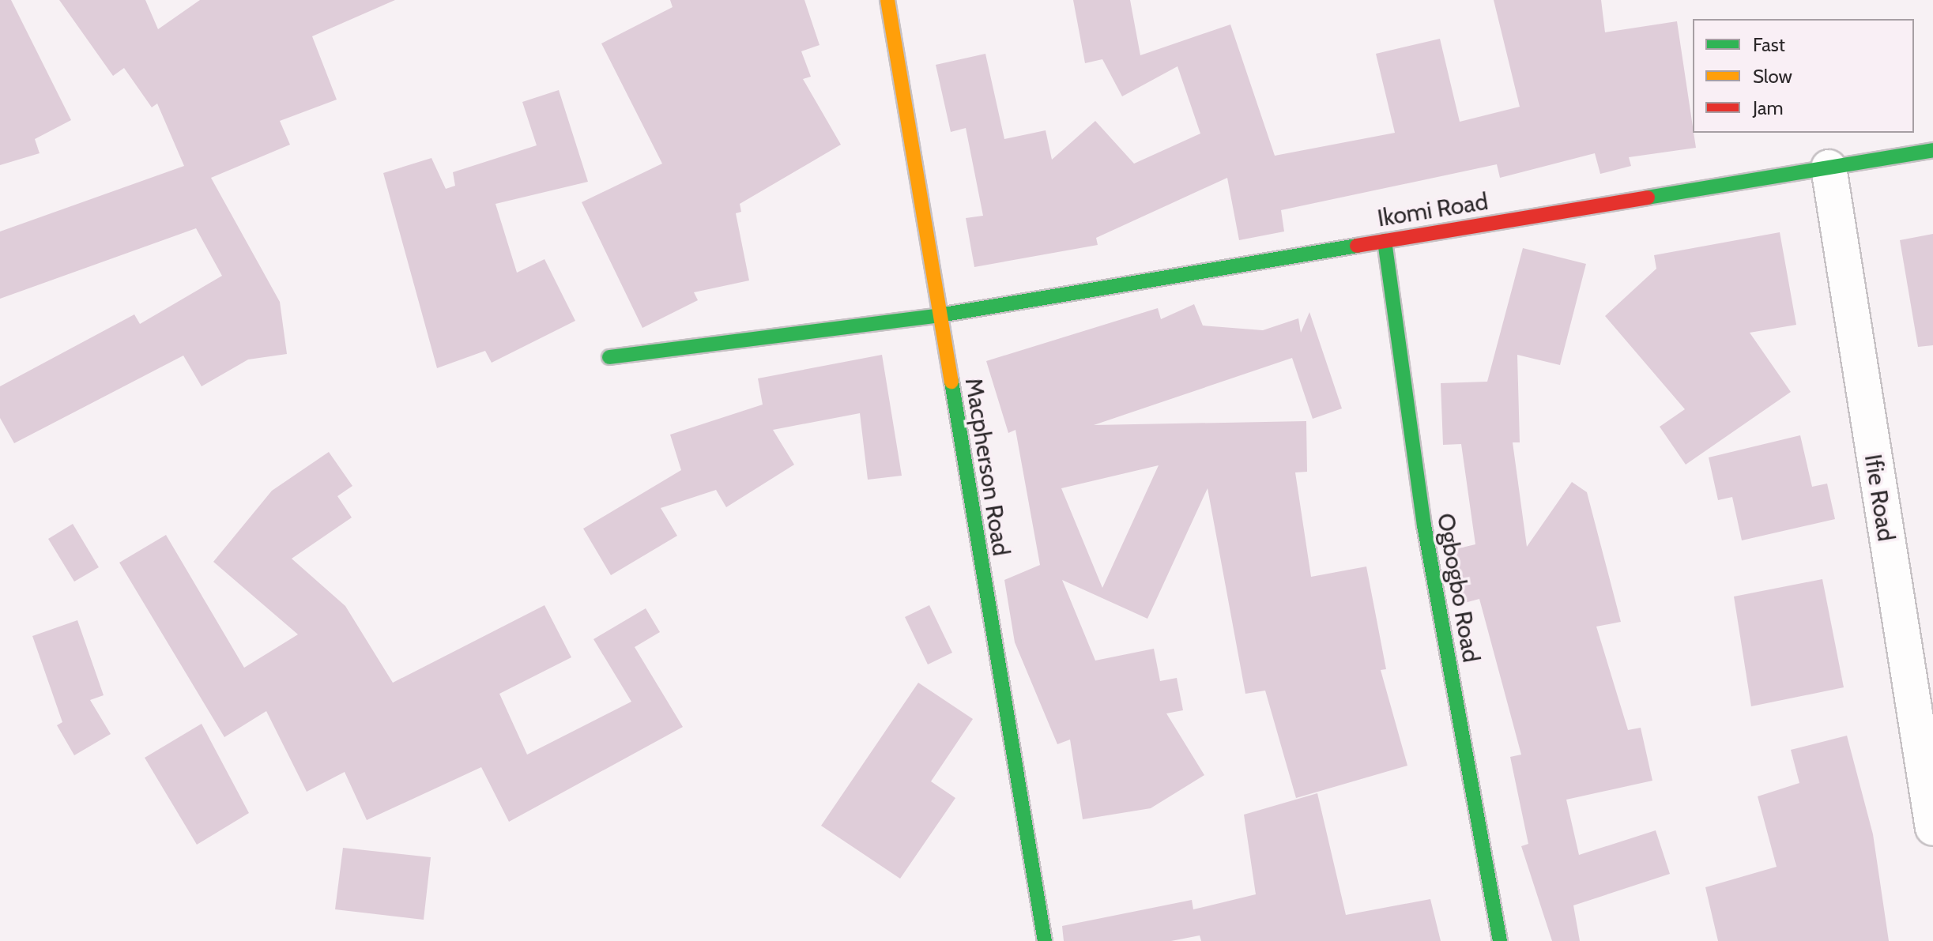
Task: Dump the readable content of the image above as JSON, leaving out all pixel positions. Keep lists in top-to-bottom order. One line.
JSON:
{"streets":{"street":["Ikomi Road","Macpherson Road","Ifie Road","Ogbogbo Road"]},"crossings":[["Ikomi Road","Macpherson Road"],["Ikomi Road","Ifie Road"],["Ikomi Road","Ogbogbo Road"]],"legend":["Fast","Slow","Jam"]}
